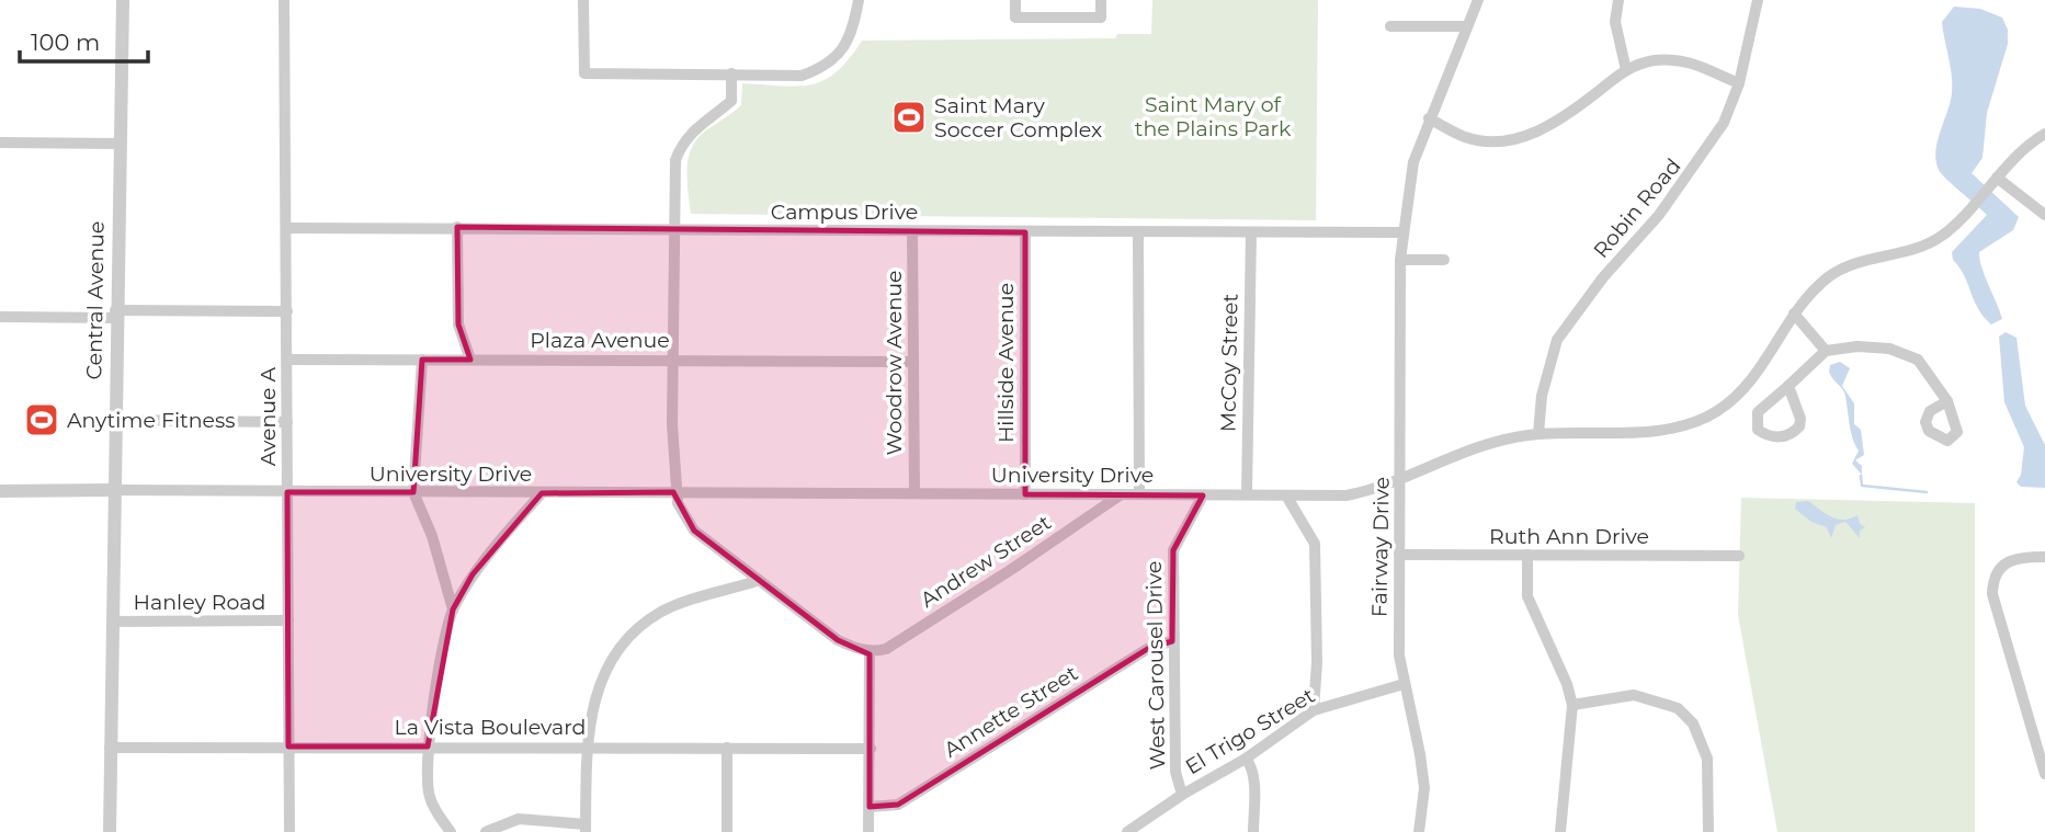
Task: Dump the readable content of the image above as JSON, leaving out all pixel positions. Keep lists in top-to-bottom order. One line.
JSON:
{"streets":{"street":["Robin Road","Campus Drive","Central Avenue","Plaza Avenue","Woodrow Avenue","Hillside Avenue","McCoy Street","Avenue A","University Drive","Ruth Ann Drive","Fairway Drive","Andrew Street","Hanley Road","West Carousel Drive","Annette Street","La Vista Boulevard","El Trigo Street"]},"crossings":[["Robin Road","University Drive"],["Campus Drive","Woodrow Avenue"],["Campus Drive","Hillside Avenue"],["Campus Drive","McCoy Street"],["Campus Drive","Avenue A"],["Campus Drive","Fairway Drive"],["Central Avenue","University Drive"],["Central Avenue","Hanley Road"],["Central Avenue","La Vista Boulevard"],["Plaza Avenue","Woodrow Avenue"],["Plaza Avenue","Avenue A"],["Woodrow Avenue","University Drive"],["Hillside Avenue","University Drive"],["McCoy Street","University Drive"],["Avenue A","University Drive"],["Avenue A","Hanley Road"],["Avenue A","La Vista Boulevard"],["University Drive","Fairway Drive"],["University Drive","Andrew Street"],["University Drive","West Carousel Drive"],["Ruth Ann Drive","Fairway Drive"],["Fairway Drive","El Trigo Street"],["West Carousel Drive","Annette Street"],["West Carousel Drive","El Trigo Street"]],"parks":["Saint Mary of the Plains Park"],"places":{"sports":["Saint Mary Soccer Complex","Anytime Fitness"]},"scale_bar":"100 m"}
